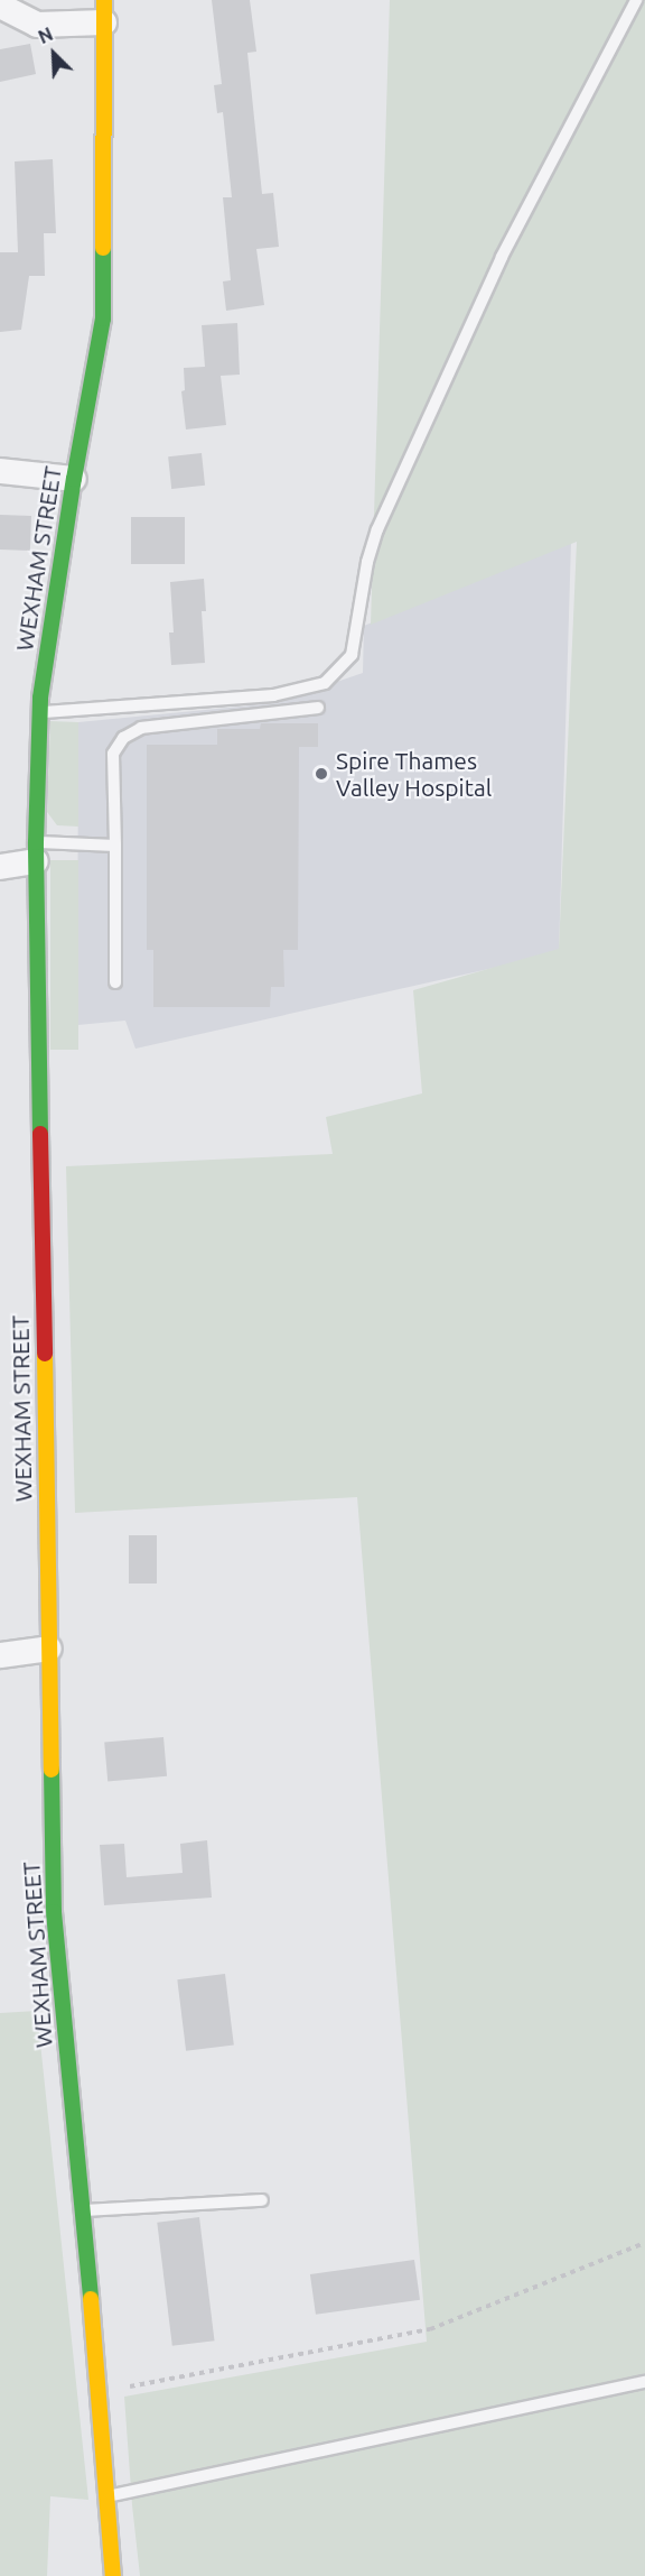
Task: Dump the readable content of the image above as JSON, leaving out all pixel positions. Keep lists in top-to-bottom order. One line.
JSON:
{"streets":{"street":["WEXHAM STREET"]},"places":["Spire Thames Valley Hospital"],"north":"top left"}
